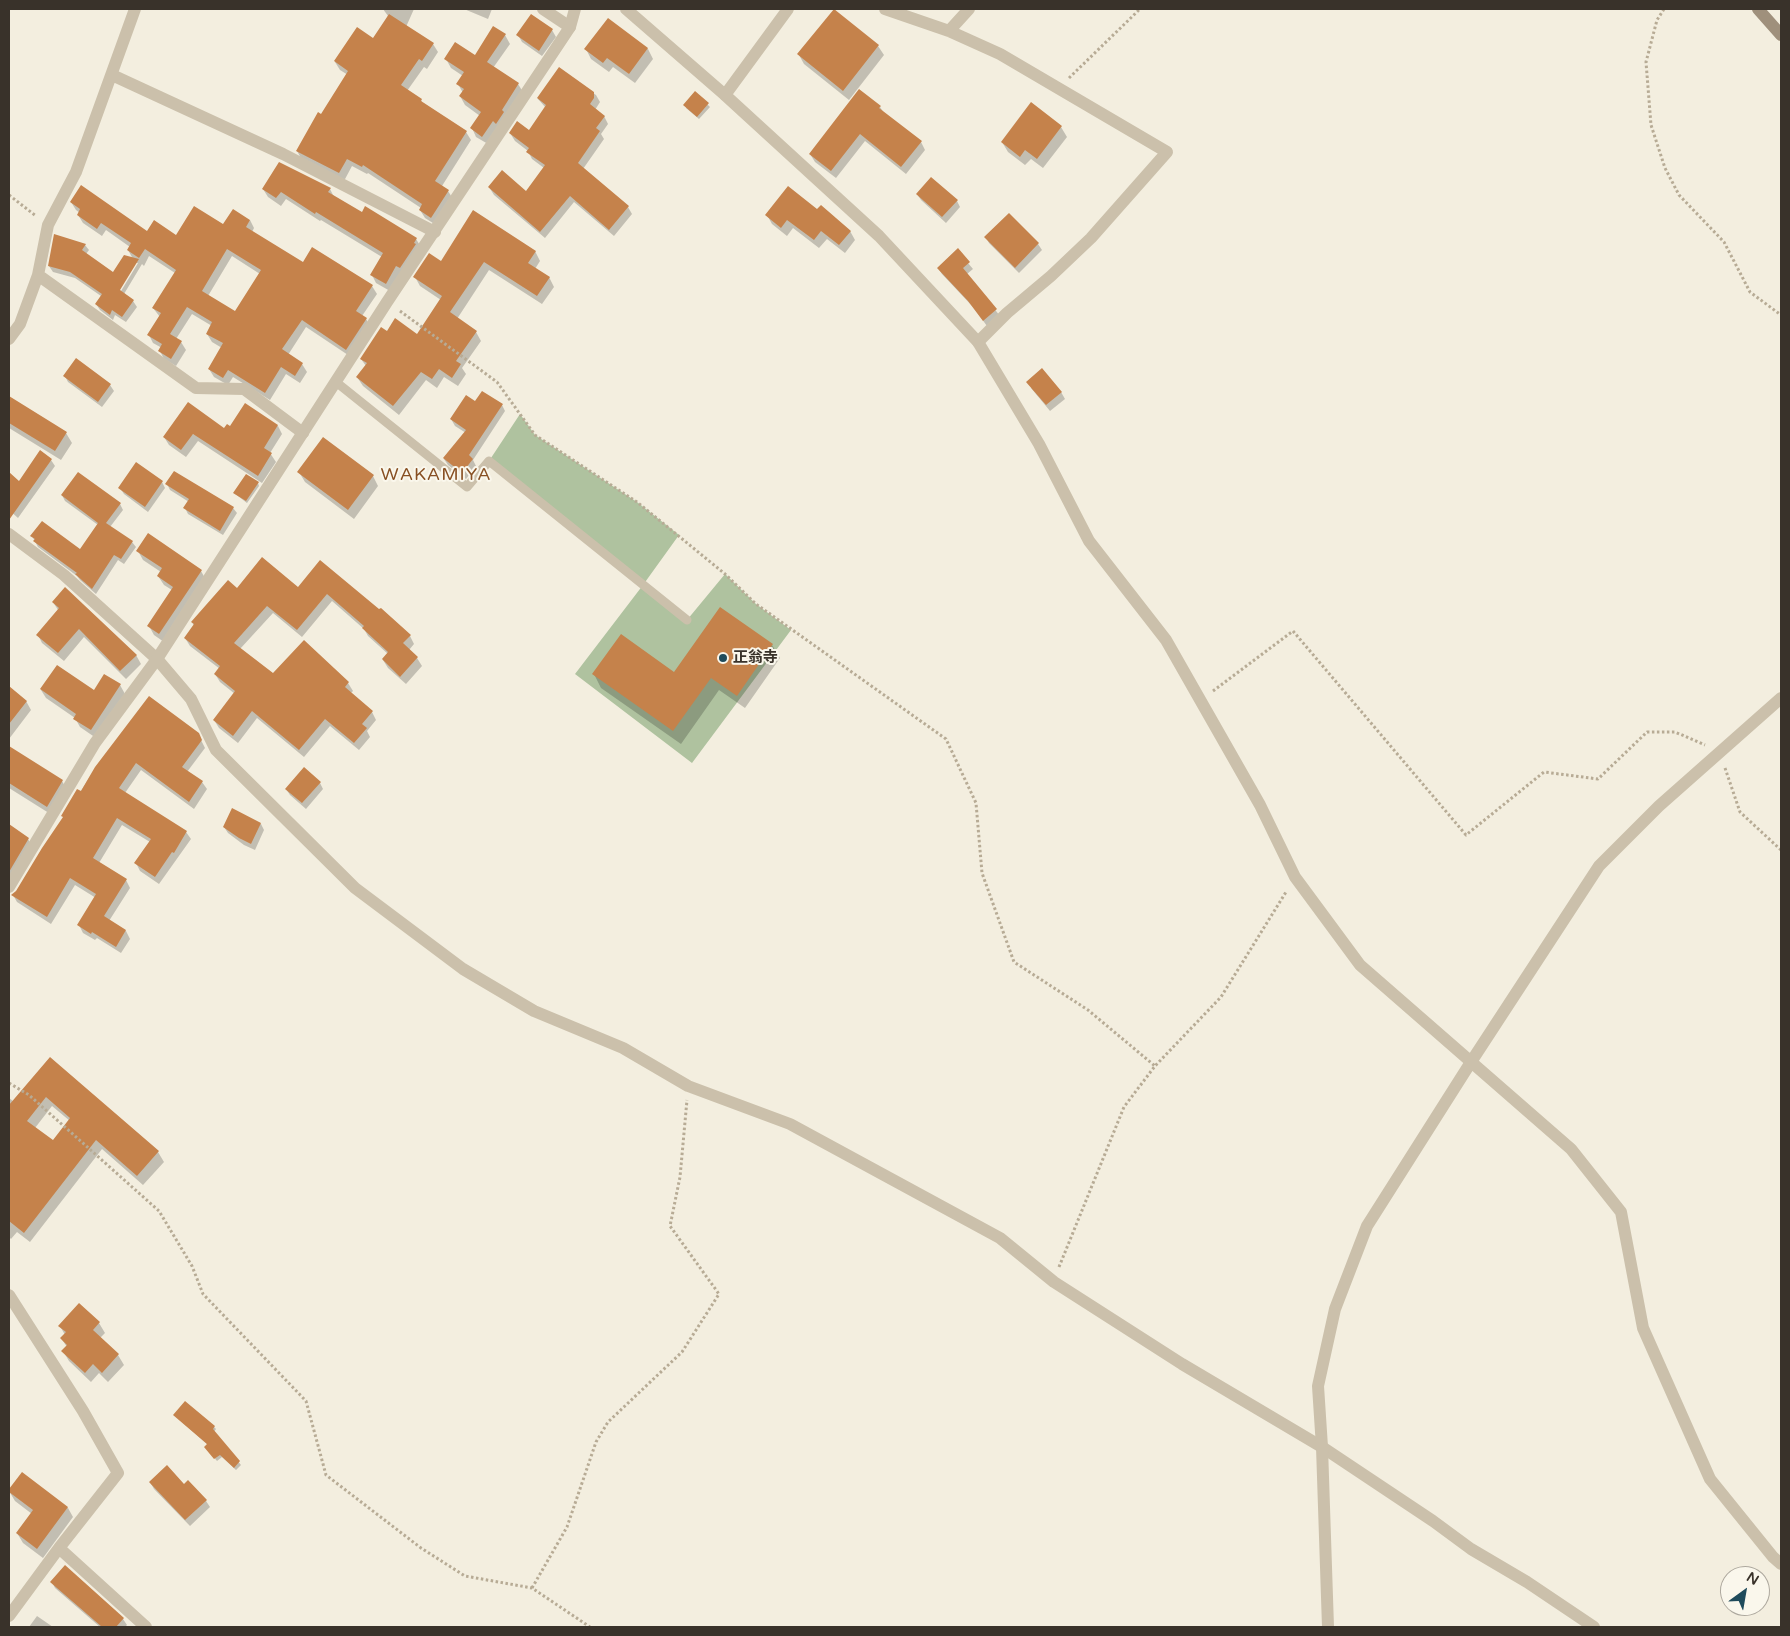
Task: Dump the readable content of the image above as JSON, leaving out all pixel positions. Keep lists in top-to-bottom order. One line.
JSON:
{"districts":["WAKAMIYA"],"places":["正翁寺"],"north":"top right"}
